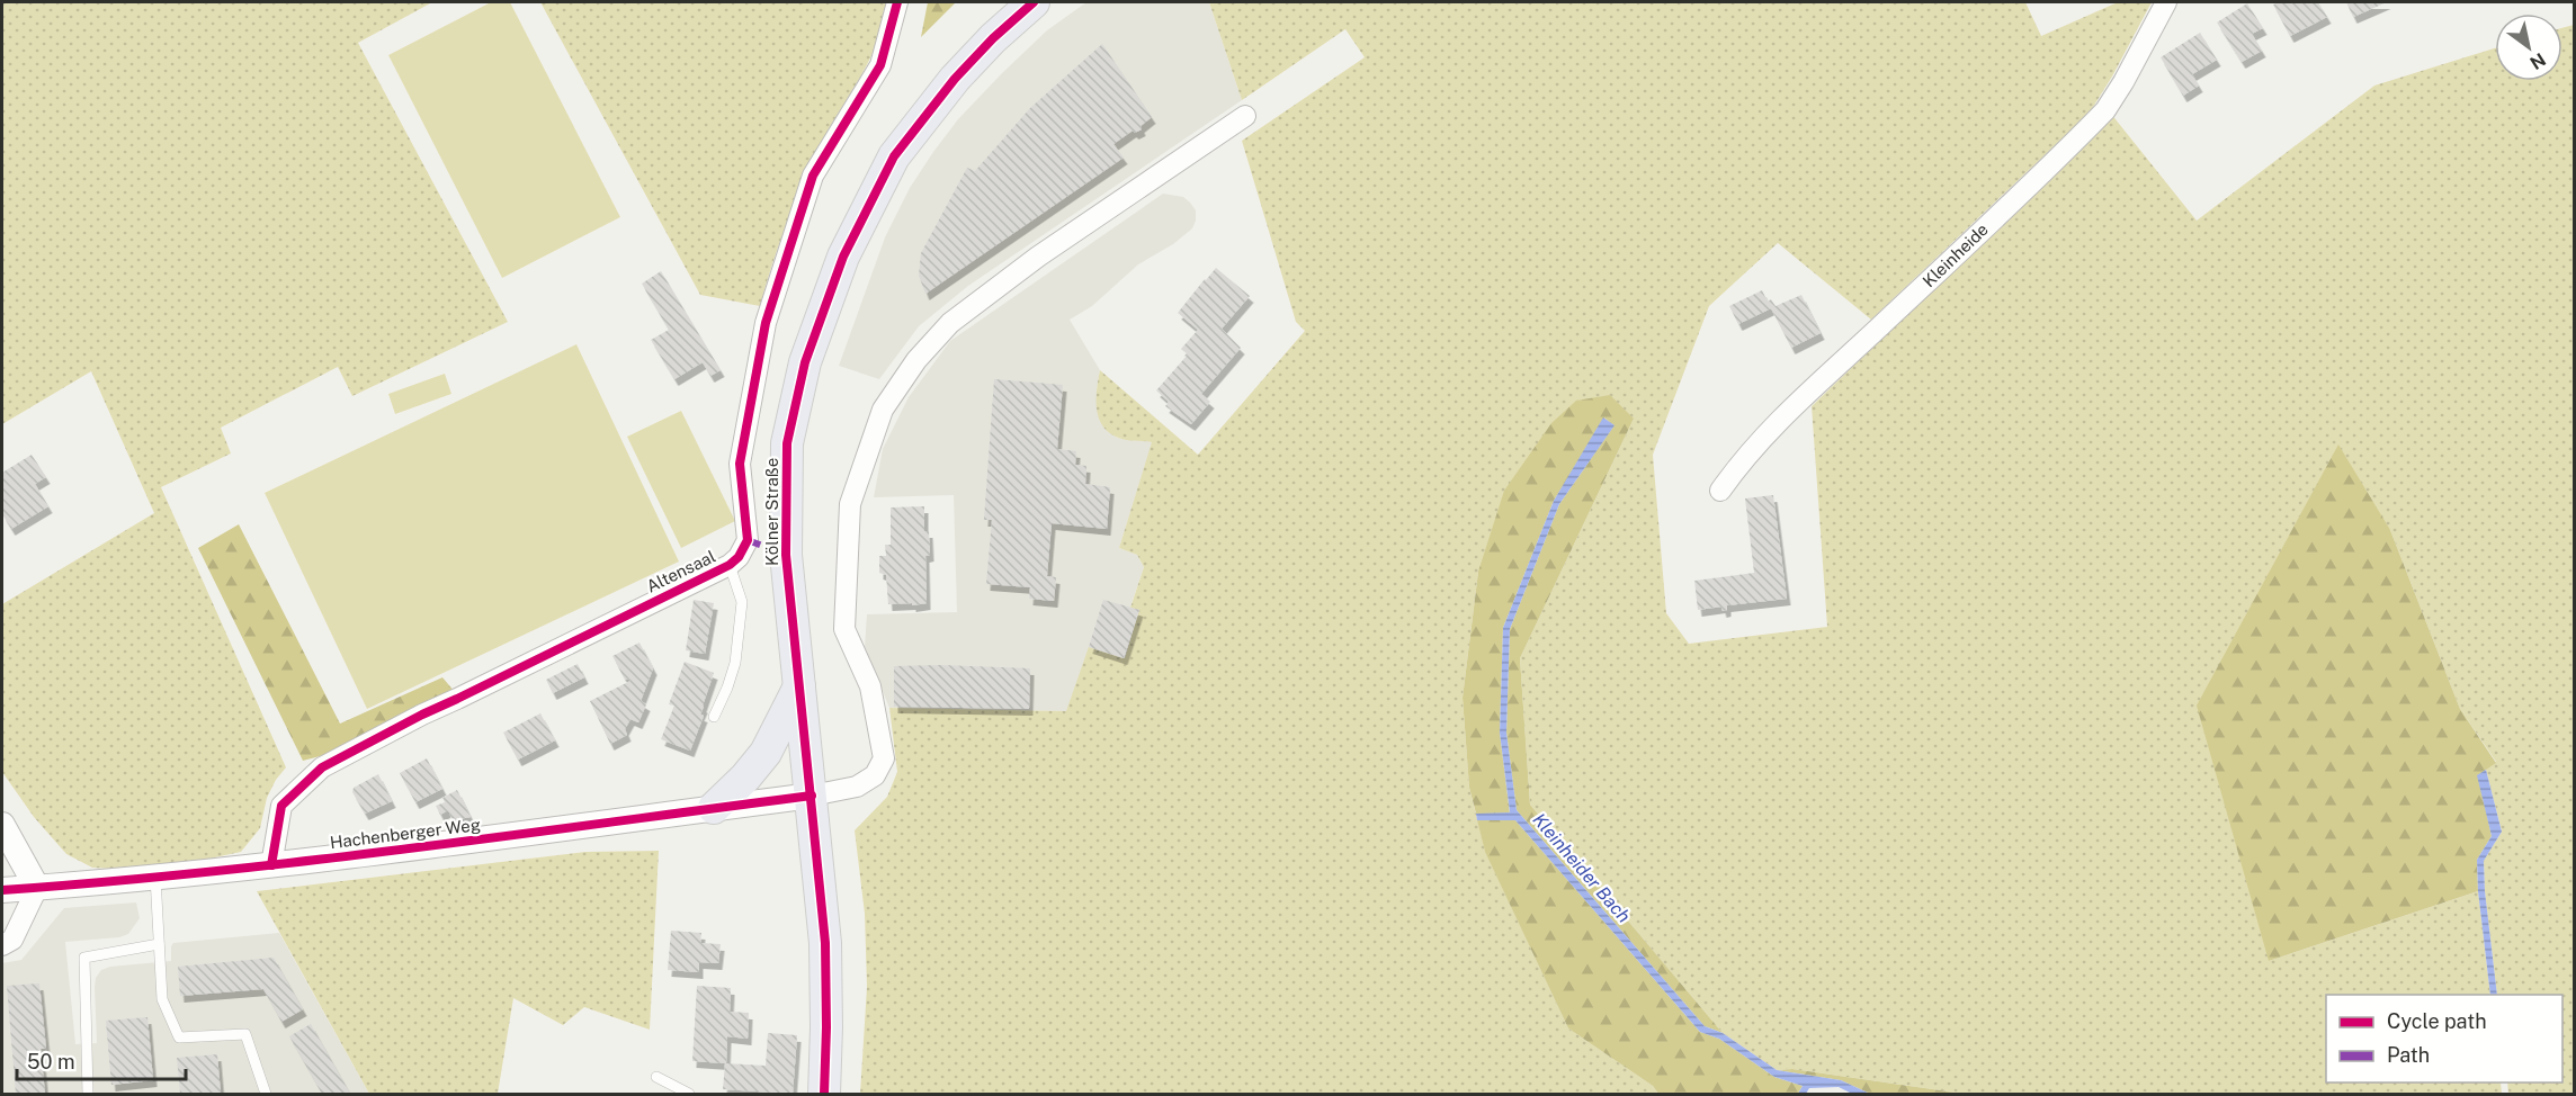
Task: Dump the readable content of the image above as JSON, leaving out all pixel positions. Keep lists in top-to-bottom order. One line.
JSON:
{"streets":{"main road":["Kölner Straße"],"street":["Kleinheide","Altensaal","Hachenberger Weg"]},"crossings":[["Kölner Straße","Hachenberger Weg"],["Altensaal","Hachenberger Weg"]],"water":["Kleinheider Bach"],"legend":["Cycle path","Path"],"scale_bar":"50 m","north":"bottom right"}
